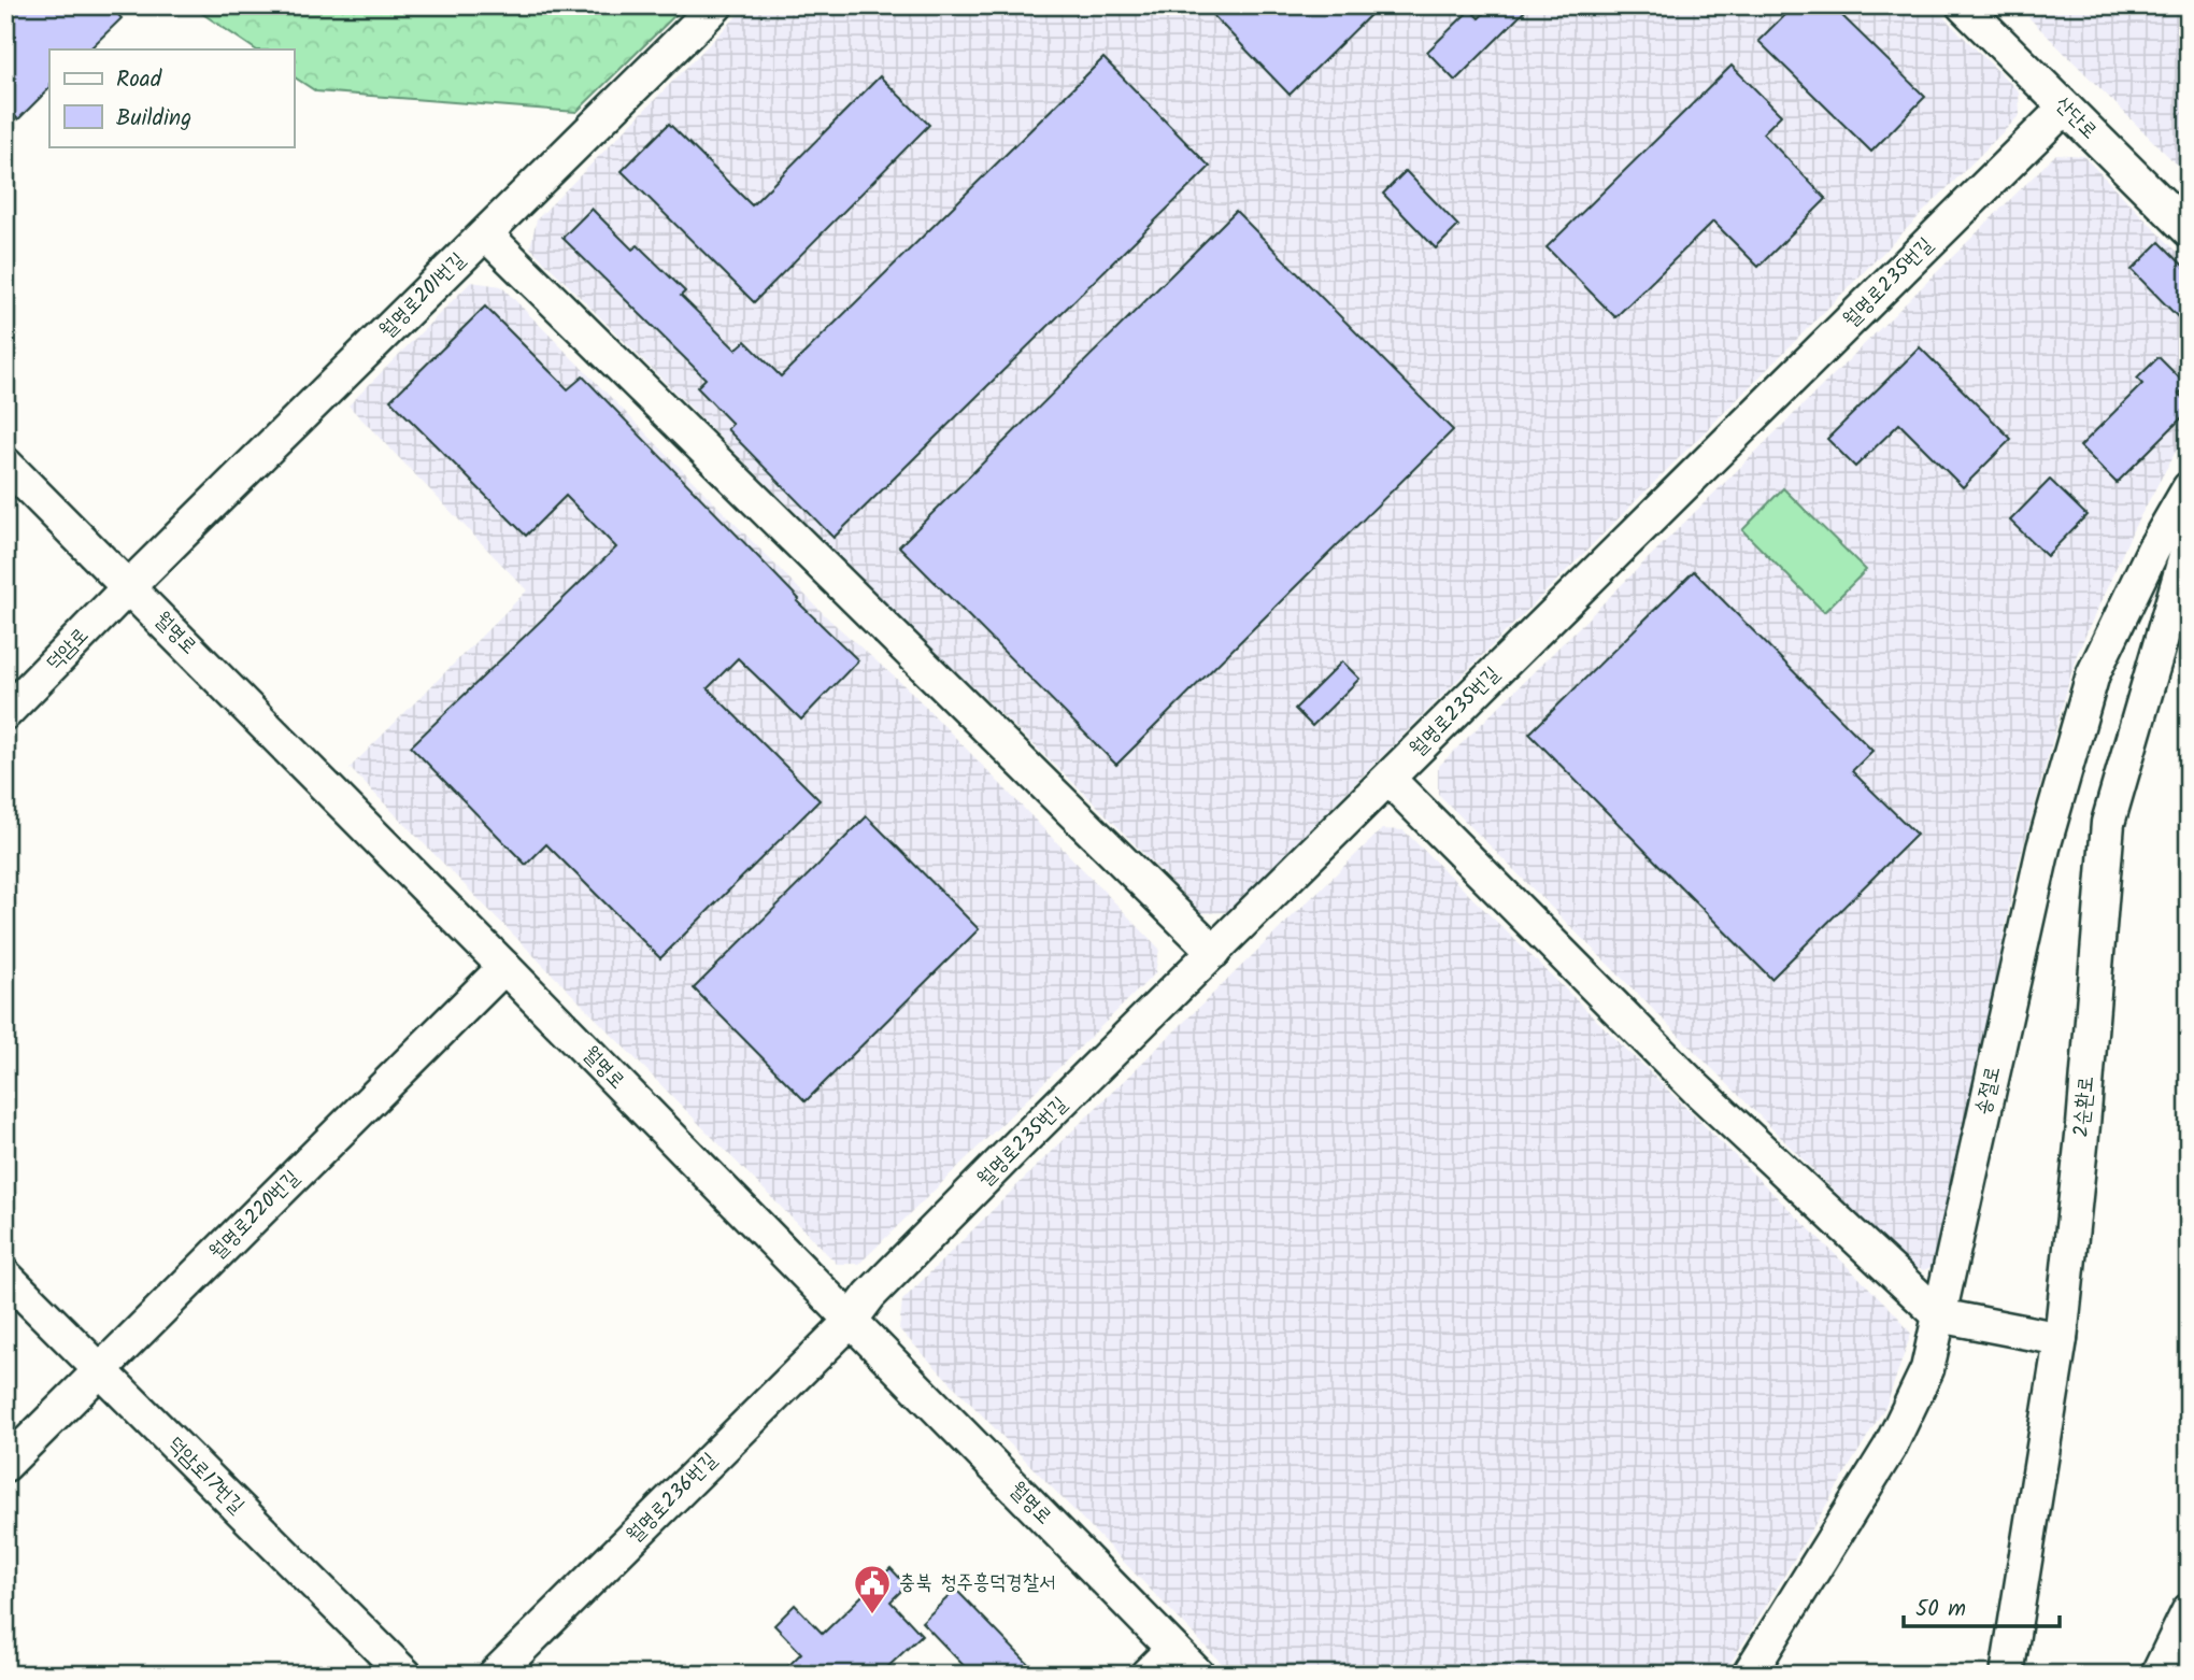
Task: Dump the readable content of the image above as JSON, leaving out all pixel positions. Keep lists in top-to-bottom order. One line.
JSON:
{"streets":{"street":["산단로","월명로235번길","월명로201번길","월명로","덕암로","송절로","2순환로","월명로220번길","덕암로17번길","월명로236번길"]},"crossings":[["산단로","월명로235번길"],["월명로235번길","월명로"],["월명로235번길","월명로236번길"],["월명로201번길","월명로"],["월명로201번길","덕암로"],["월명로","덕암로"],["월명로","월명로220번길"],["월명로","월명로236번길"],["월명로220번길","덕암로17번길"]],"places":{"public building":["충북 청주흥덕경찰서"]},"legend":["Road","Building"],"scale_bar":"50 m"}
